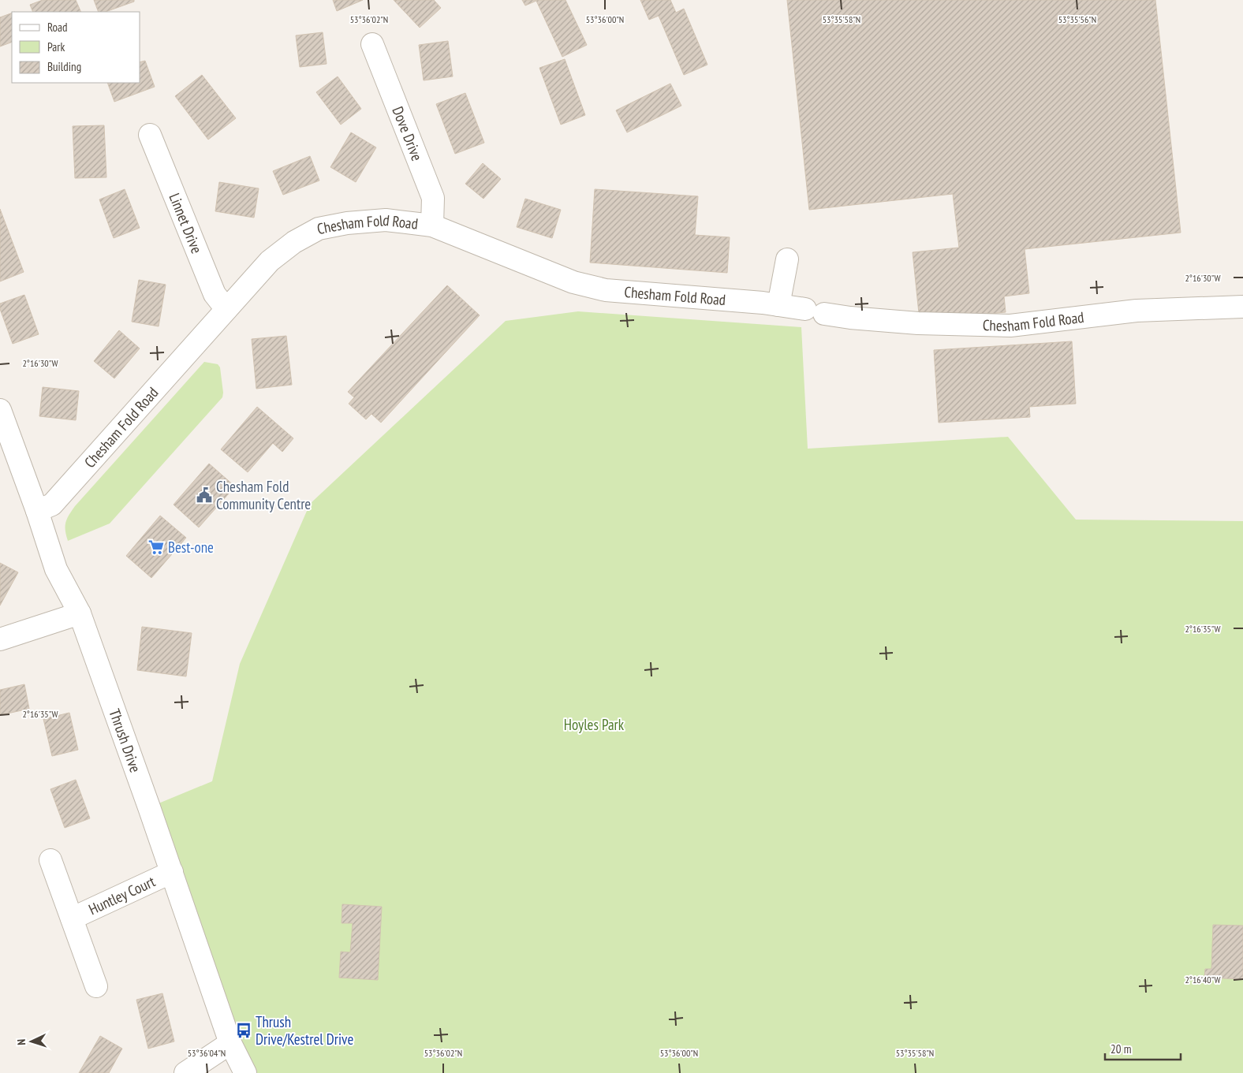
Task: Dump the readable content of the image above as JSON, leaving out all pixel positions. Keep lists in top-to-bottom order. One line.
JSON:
{"streets":{"street":["Dove Drive","Linnet Drive","Chesham Fold Road","Thrush Drive","Huntley Court"]},"crossings":[["Dove Drive","Chesham Fold Road"],["Linnet Drive","Chesham Fold Road"],["Chesham Fold Road","Thrush Drive"],["Thrush Drive","Huntley Court"]],"parks":["Hoyles Park"],"places":{"public building":["Chesham Fold Community Centre"],"supermarket":["Best-one"],"bus stop":["Thrush Drive/Kestrel Drive"]},"legend":["Road","Park","Building"],"scale_bar":"20 m","north":"left","coordinates":["53°36'02\"N","53°36'00\"N","53°35'58\"N","53°35'56\"N","2°16'30\"W","2°16'35\"W","2°16'40\"W","53°36'04\"N"]}
